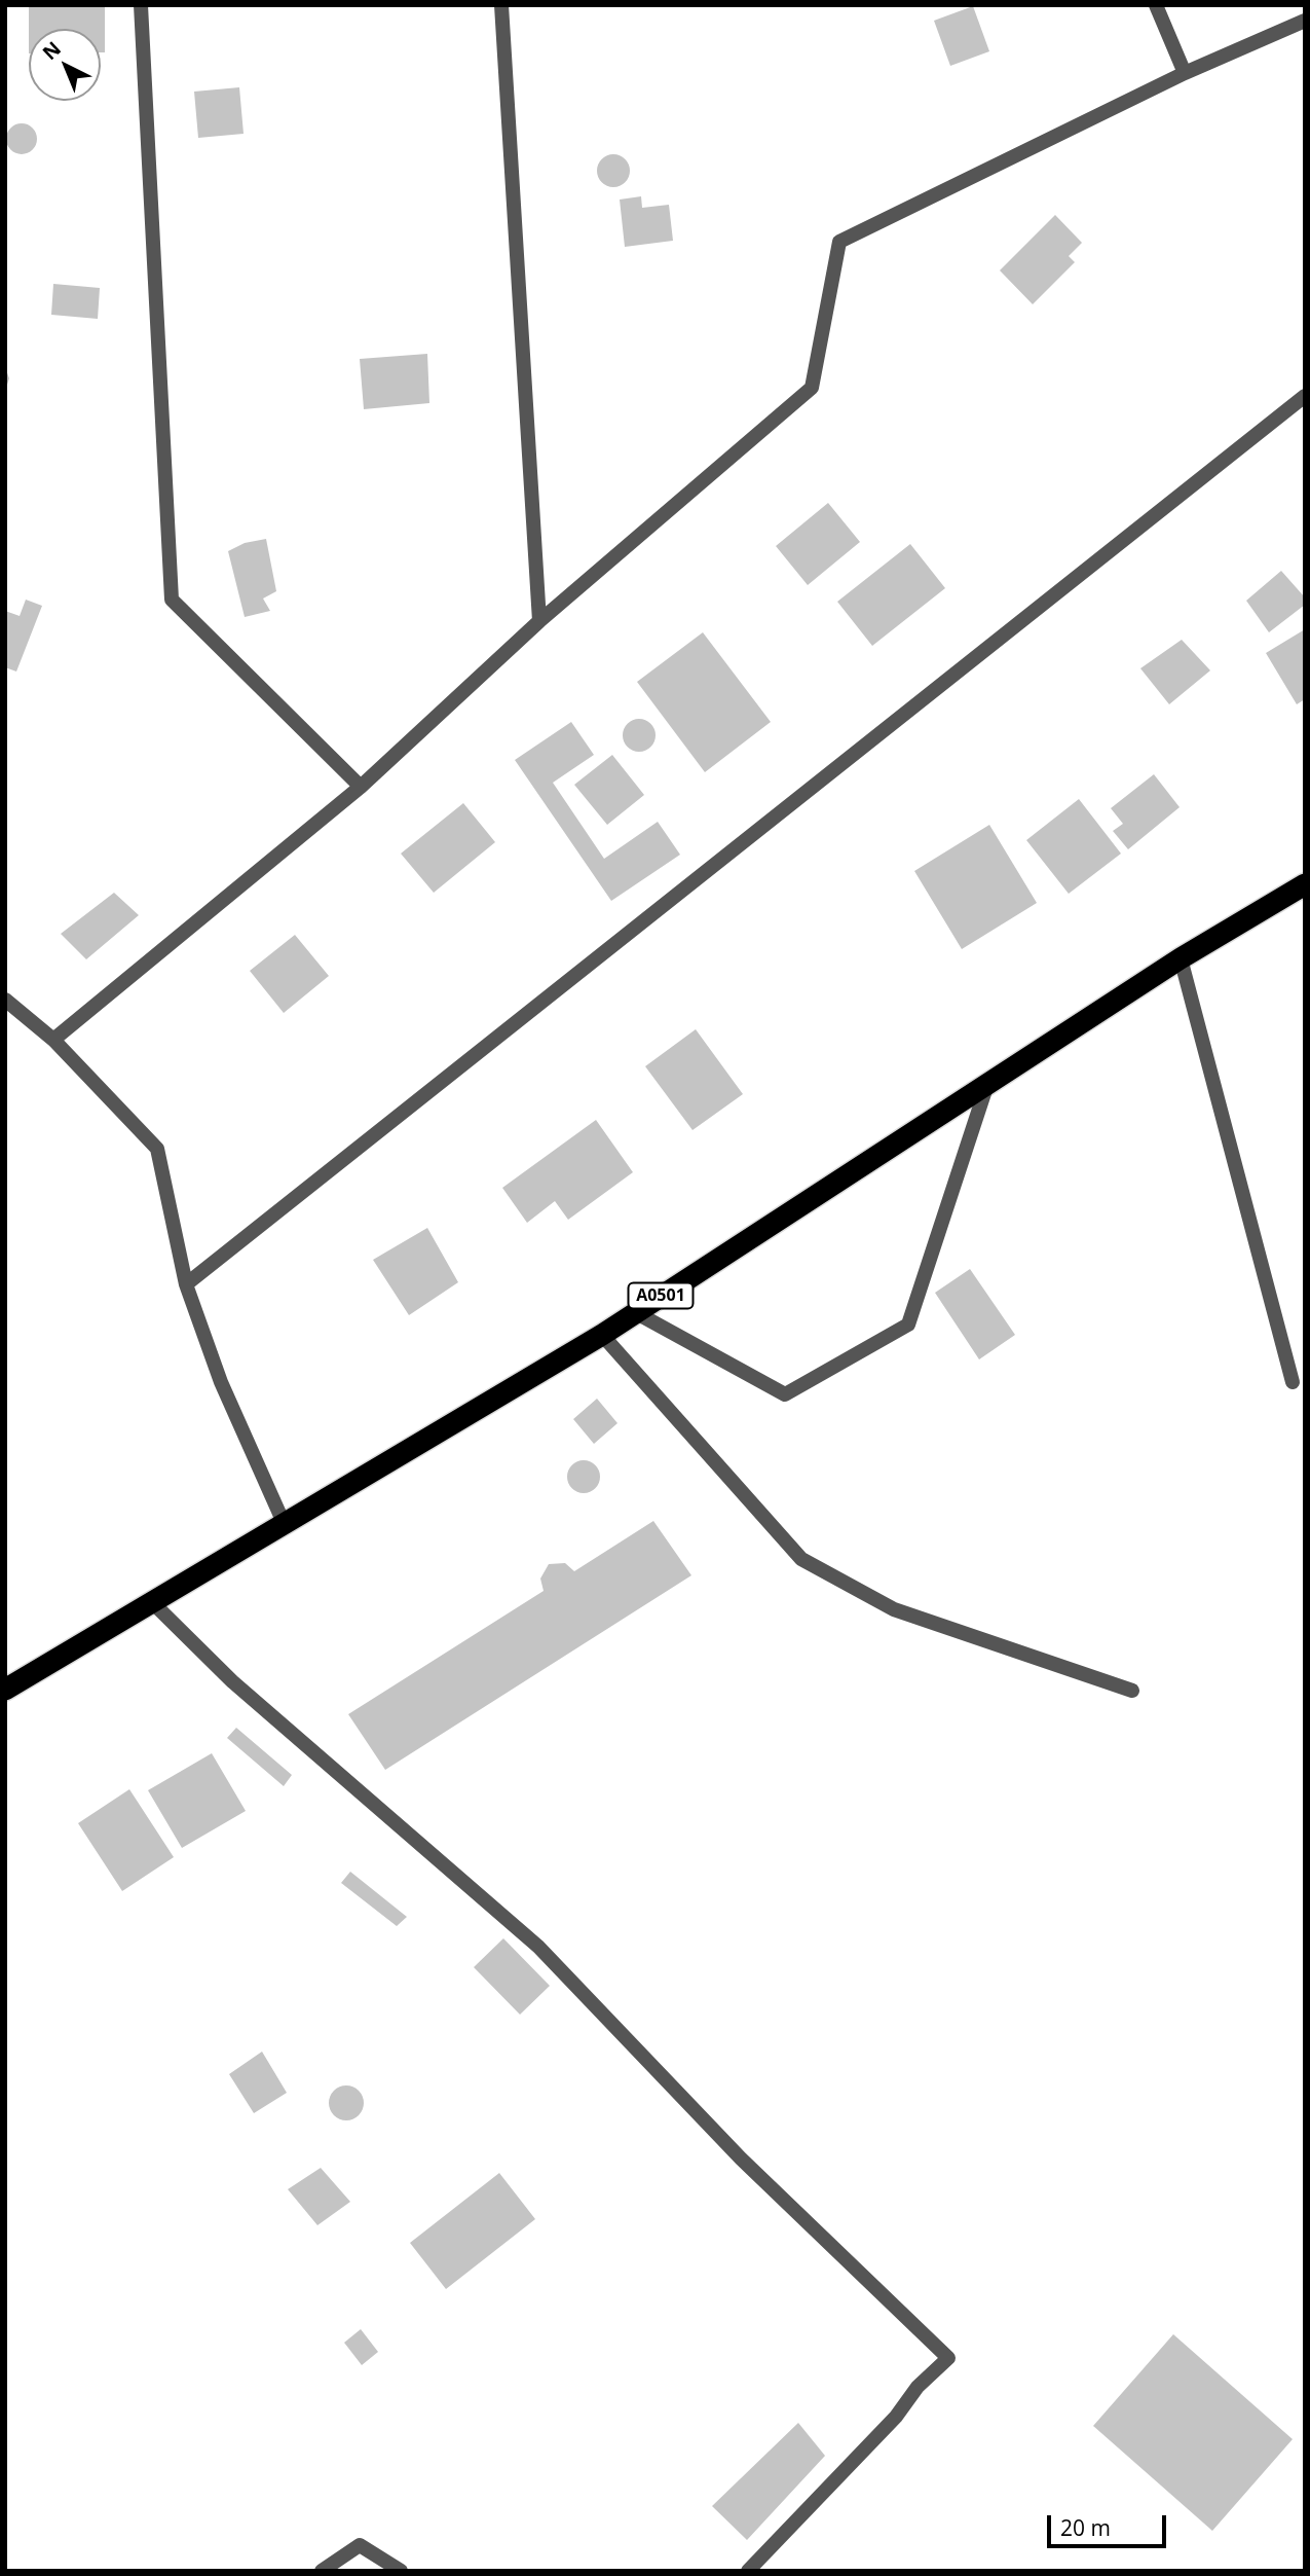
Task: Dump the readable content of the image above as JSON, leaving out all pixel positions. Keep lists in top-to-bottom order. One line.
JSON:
{"streets":{"highway":["A0501"]},"scale_bar":"20 m","north":"top left"}
